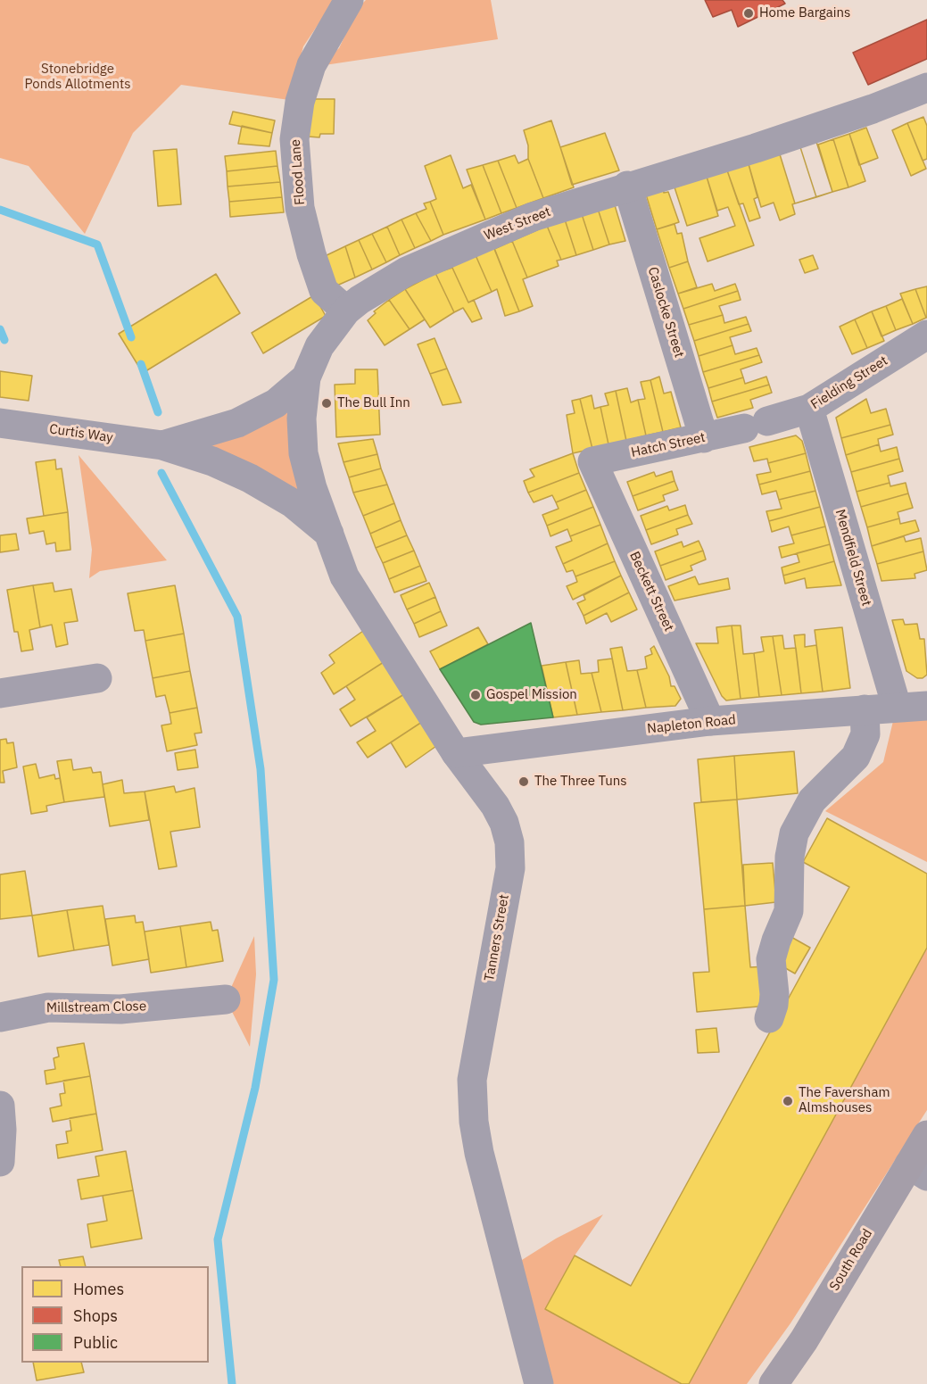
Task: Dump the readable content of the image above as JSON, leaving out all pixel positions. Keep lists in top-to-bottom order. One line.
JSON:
{"streets":{"main road":["South Road"],"street":["Flood Lane","West Street","Caslocke Street","Fielding Street","Curtis Way","Hatch Street","Mendfield Street","Beckett Street","Napleton Road","Tanners Street","Millstream Close"]},"crossings":[["Flood Lane","West Street"],["West Street","Caslocke Street"],["West Street","Tanners Street"],["Caslocke Street","Hatch Street"],["Fielding Street","Hatch Street"],["Fielding Street","Mendfield Street"],["Hatch Street","Beckett Street"],["Mendfield Street","Napleton Road"],["Beckett Street","Napleton Road"],["Napleton Road","Tanners Street"]],"parks":["Stonebridge Ponds Allotments"],"places":["Home Bargains","The Bull Inn","Gospel Mission","The Three Tuns","The Faversham Almshouses"],"legend":["Homes","Shops","Public"]}
